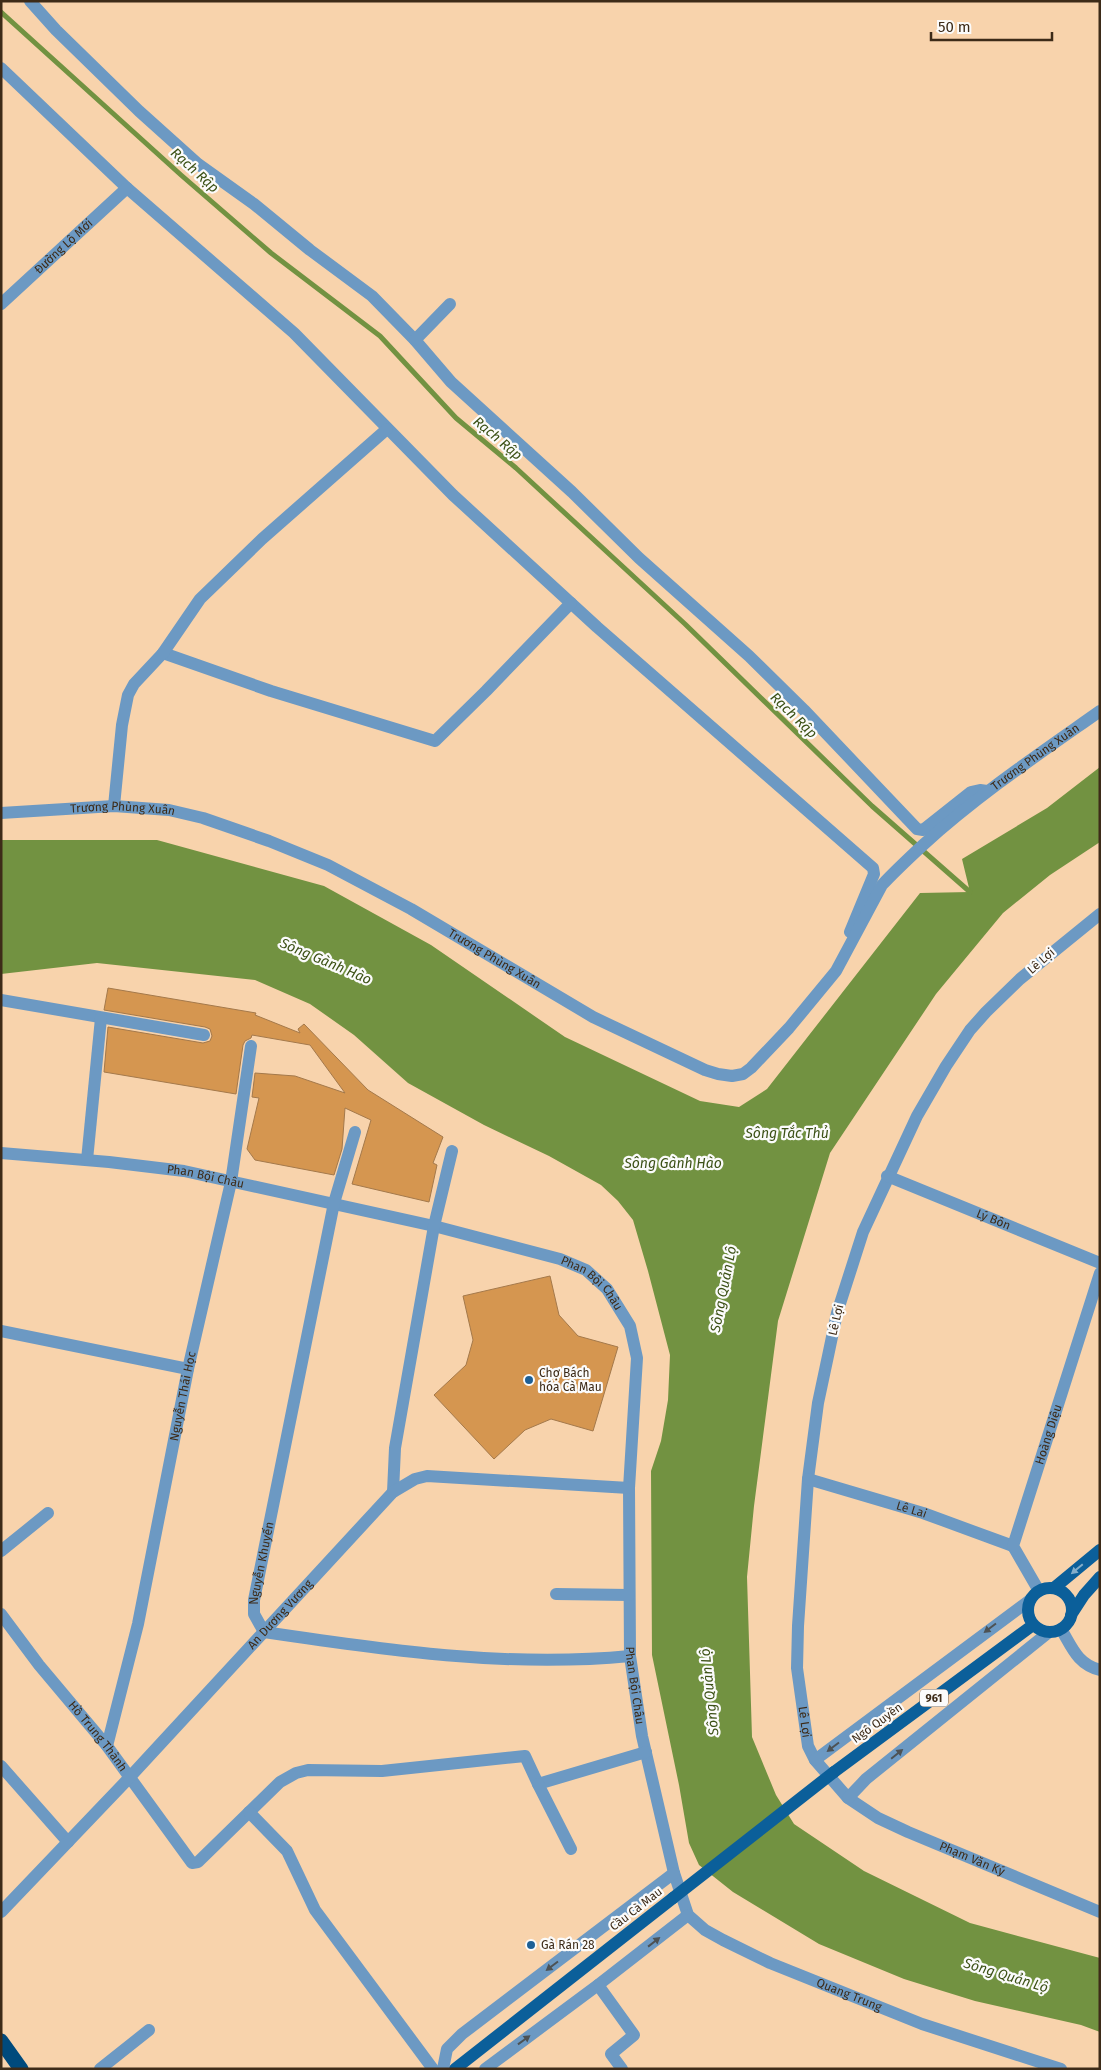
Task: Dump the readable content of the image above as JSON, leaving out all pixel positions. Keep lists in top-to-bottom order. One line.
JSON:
{"streets":{"main road":["961","Ngô Quyền","Cầu Cà Mau"],"street":["Đường Lộ Mới","Trương Phùng Xuân","Lê Lợi","Phan Bội Châu","Lý Bôn","Nguyễn Thái Học","Hoàng Diệu","Lê Lai","Nguyễn Khuyến","An Dương Vương","Hồ Trung Thành","Phạm Văn Ký","Quang Trung"]},"crossings":[["Lê Lợi","Lý Bôn"],["Lê Lợi","Lê Lai"],["Lê Lợi","Phạm Văn Ký"],["Phan Bội Châu","Nguyễn Thái Học"],["Phan Bội Châu","Nguyễn Khuyến"],["Phan Bội Châu","An Dương Vương"],["Nguyễn Thái Học","Hồ Trung Thành"],["Hoàng Diệu","Lê Lai"],["Nguyễn Khuyến","An Dương Vương"],["An Dương Vương","Hồ Trung Thành"],["Ngô Quyền","Cầu Cà Mau"]],"water":["Rạch Rập","Sông Gành Hào","Sông Tắc Thủ","Sông Quản Lộ"],"places":["Chợ Bách hóa Cà Mau","Gà Rán 28"],"scale_bar":"50 m"}
